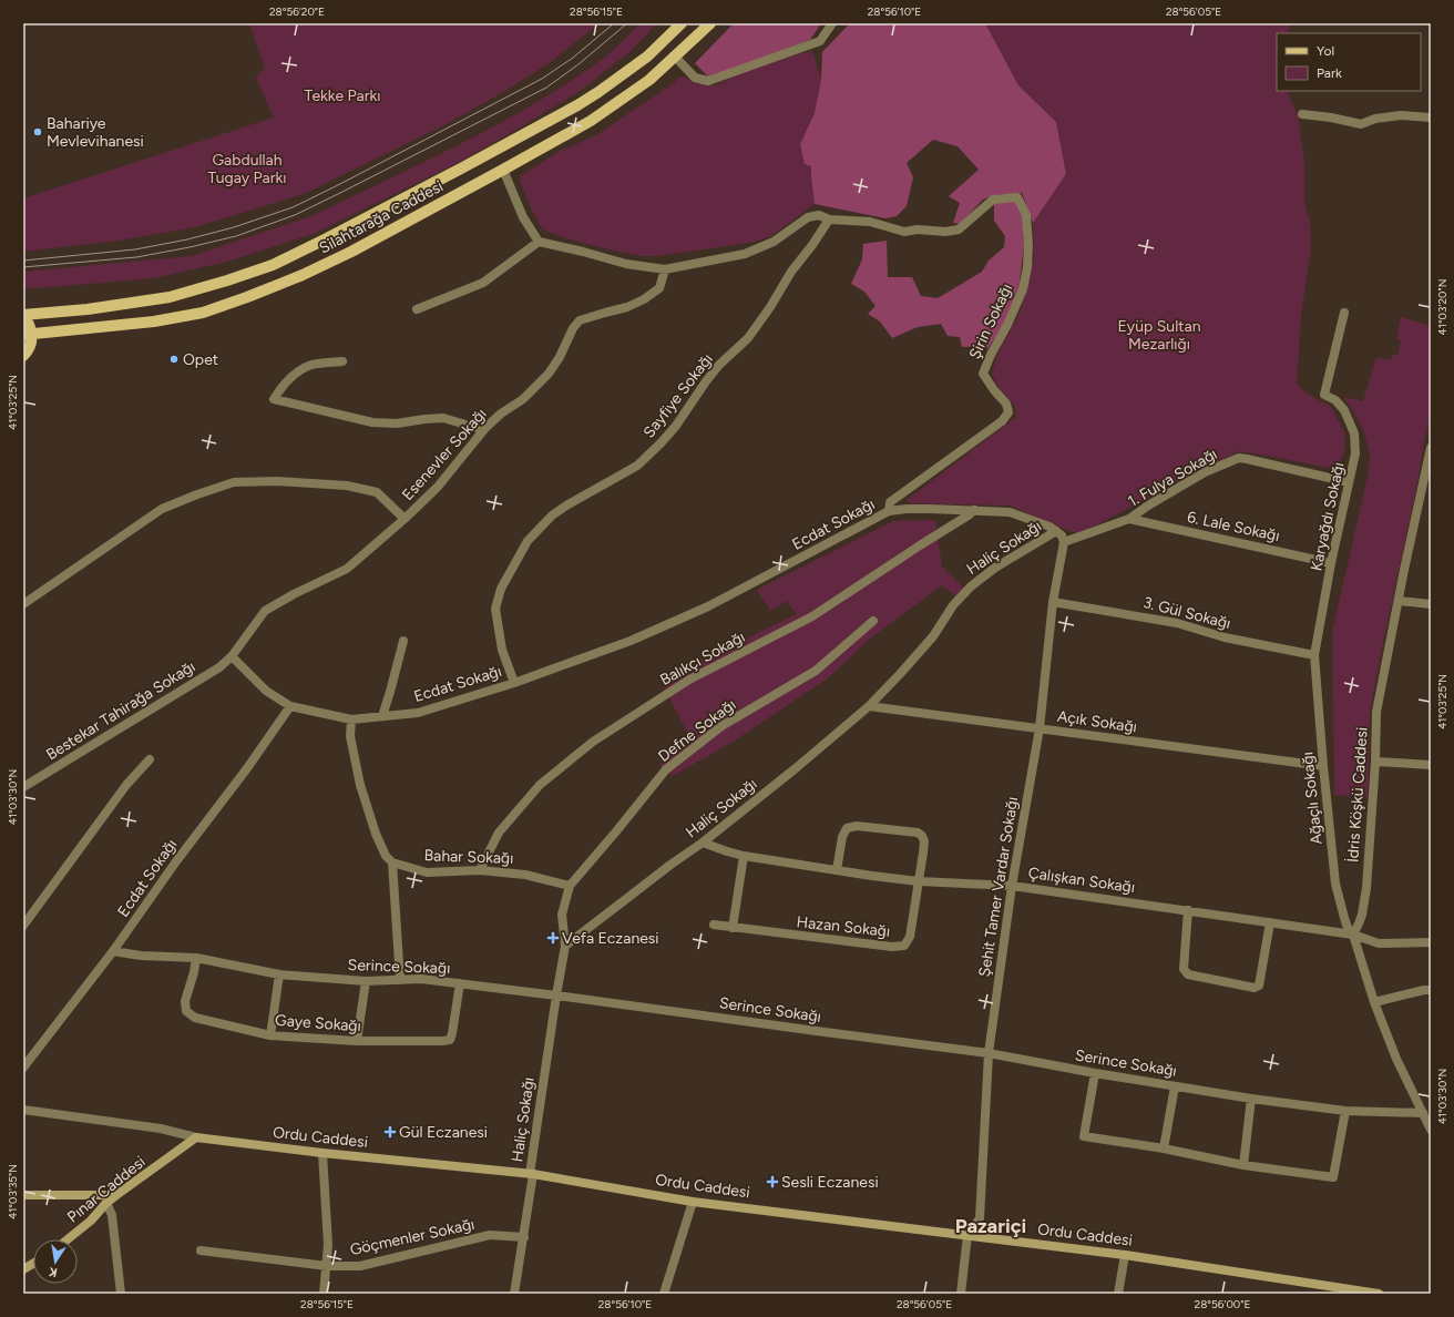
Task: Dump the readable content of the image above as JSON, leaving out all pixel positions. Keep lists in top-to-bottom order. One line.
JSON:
{"streets":{"main road":["Silahtarağa Caddesi","Ordu Caddesi","Pınar Caddesi"],"street":["Şirin Sokağı","Sayfiye Sokağı","Esenevler Sokağı","1. Fulya Sokağı","Karyağdı Sokağı","Ecdat Sokağı","6. Lale Sokağı","Haliç Sokağı","3. Gül Sokağı","Balıkçı Sokağı","Bestekar Tahirağa Sokağı","Açık Sokağı","Defne Sokağı","İdris Köşkü Caddesi","Ağaçlı Sokağı","Bahar Sokağı","Çalışkan Sokağı","Şehit Tamer Vardar Sokağı","Hazan Sokağı","Serince Sokağı","Gaye Sokağı","Göçmenler Sokağı"]},"crossings":[["Şirin Sokağı","Sayfiye Sokağı"],["Şirin Sokağı","Ecdat Sokağı"],["Sayfiye Sokağı","Ecdat Sokağı"],["Esenevler Sokağı","Bestekar Tahirağa Sokağı"],["1. Fulya Sokağı","Karyağdı Sokağı"],["1. Fulya Sokağı","6. Lale Sokağı"],["1. Fulya Sokağı","Şehit Tamer Vardar Sokağı"],["Karyağdı Sokağı","6. Lale Sokağı"],["Karyağdı Sokağı","3. Gül Sokağı"],["Karyağdı Sokağı","Ağaçlı Sokağı"],["Ecdat Sokağı","Serince Sokağı"],["Haliç Sokağı","Açık Sokağı"],["Haliç Sokağı","Defne Sokağı"],["Haliç Sokağı","Çalışkan Sokağı"],["Haliç Sokağı","Serince Sokağı"],["Haliç Sokağı","Ordu Caddesi"],["Haliç Sokağı","Göçmenler Sokağı"],["3. Gül Sokağı","Ağaçlı Sokağı"],["3. Gül Sokağı","Şehit Tamer Vardar Sokağı"],["Balıkçı Sokağı","Bahar Sokağı"],["Açık Sokağı","Ağaçlı Sokağı"],["Açık Sokağı","Şehit Tamer Vardar Sokağı"],["Defne Sokağı","Bahar Sokağı"],["İdris Köşkü Caddesi","Ağaçlı Sokağı"],["İdris Köşkü Caddesi","Çalışkan Sokağı"],["Ağaçlı Sokağı","Çalışkan Sokağı"],["Çalışkan Sokağı","Şehit Tamer Vardar Sokağı"],["Çalışkan Sokağı","Hazan Sokağı"],["Şehit Tamer Vardar Sokağı","Serince Sokağı"],["Şehit Tamer Vardar Sokağı","Ordu Caddesi"],["Serince Sokağı","Gaye Sokağı"],["Ordu Caddesi","Pınar Caddesi"]],"districts":["Pazariçi"],"parks":["Tekke Parkı","Gabdullah Tugay Parkı","Eyüp Sultan Mezarlığı"],"places":{"other":["Bahariye Mevlevihanesi","Opet"],"health":["Vefa Eczanesi","Gül Eczanesi","Sesli Eczanesi"]},"legend":["Yol","Park"],"north":"bottom","coordinates":["28°56'20\"E","28°56'15\"E","28°56'10\"E","28°56'05\"E","41°03'20\"N","41°03'25\"N","41°03'30\"N","41°03'35\"N","28°56'00\"E"]}
